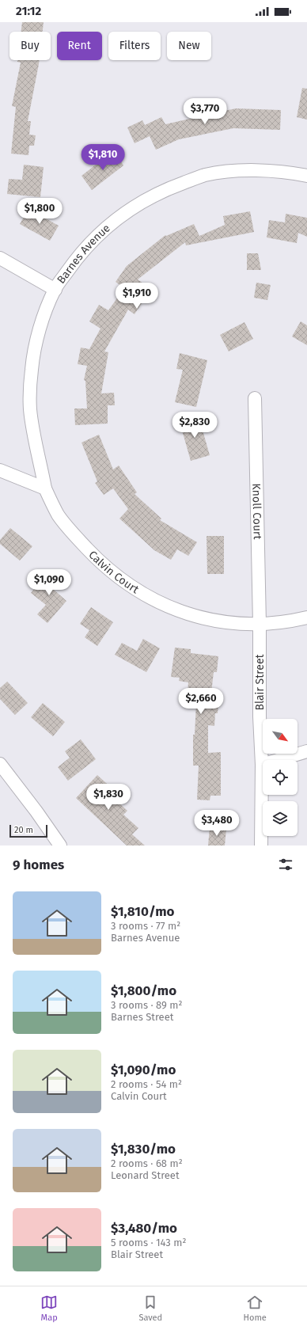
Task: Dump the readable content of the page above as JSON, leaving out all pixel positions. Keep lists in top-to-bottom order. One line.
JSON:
{"streets":{"street":["Barnes Avenue","Knoll Court","Calvin Court","Blair Street"]},"crossings":[["Barnes Avenue","Calvin Court"],["Knoll Court","Calvin Court"],["Knoll Court","Blair Street"],["Calvin Court","Blair Street"]],"scale_bar":"20 m","north":"bottom right","page":{"status":"21:12","chip":["Buy","Rent","Filters","New"],"price":["$3,770","$1,810","$1,800","$1,910","$2,830","$1,090","$2,660","$1,830","$3,480"],"scale":"20 m","heading":"9 homes","list":[{"name":"$1,810/mo","note":"3 rooms · 77 m² · Barnes Avenue"},{"name":"$1,800/mo","note":"3 rooms · 89 m² · Barnes Street"},{"name":"$1,090/mo","note":"2 rooms · 54 m² · Calvin Court"},{"name":"$1,830/mo","note":"2 rooms · 68 m² · Leonard Street"},{"name":"$3,480/mo","note":"5 rooms · 143 m² · Blair Street"}],"tabs":["Map","Saved","Home"]}}
